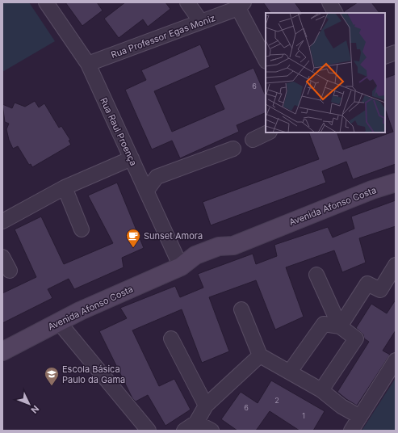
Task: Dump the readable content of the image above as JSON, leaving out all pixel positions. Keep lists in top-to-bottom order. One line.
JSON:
{"streets":{"main road":["Avenida Afonso Costa"],"street":["Rua Professor Egas Moniz","Rua Raul Proença"]},"crossings":[["Rua Professor Egas Moniz","Rua Raul Proença"],["Rua Raul Proença","Avenida Afonso Costa"]],"places":{"cafe":["Sunset Amora"],"school or university":["Escola Básica Paulo da Gama"]},"house_numbers":["6","2","6","1"],"north":"bottom right"}
